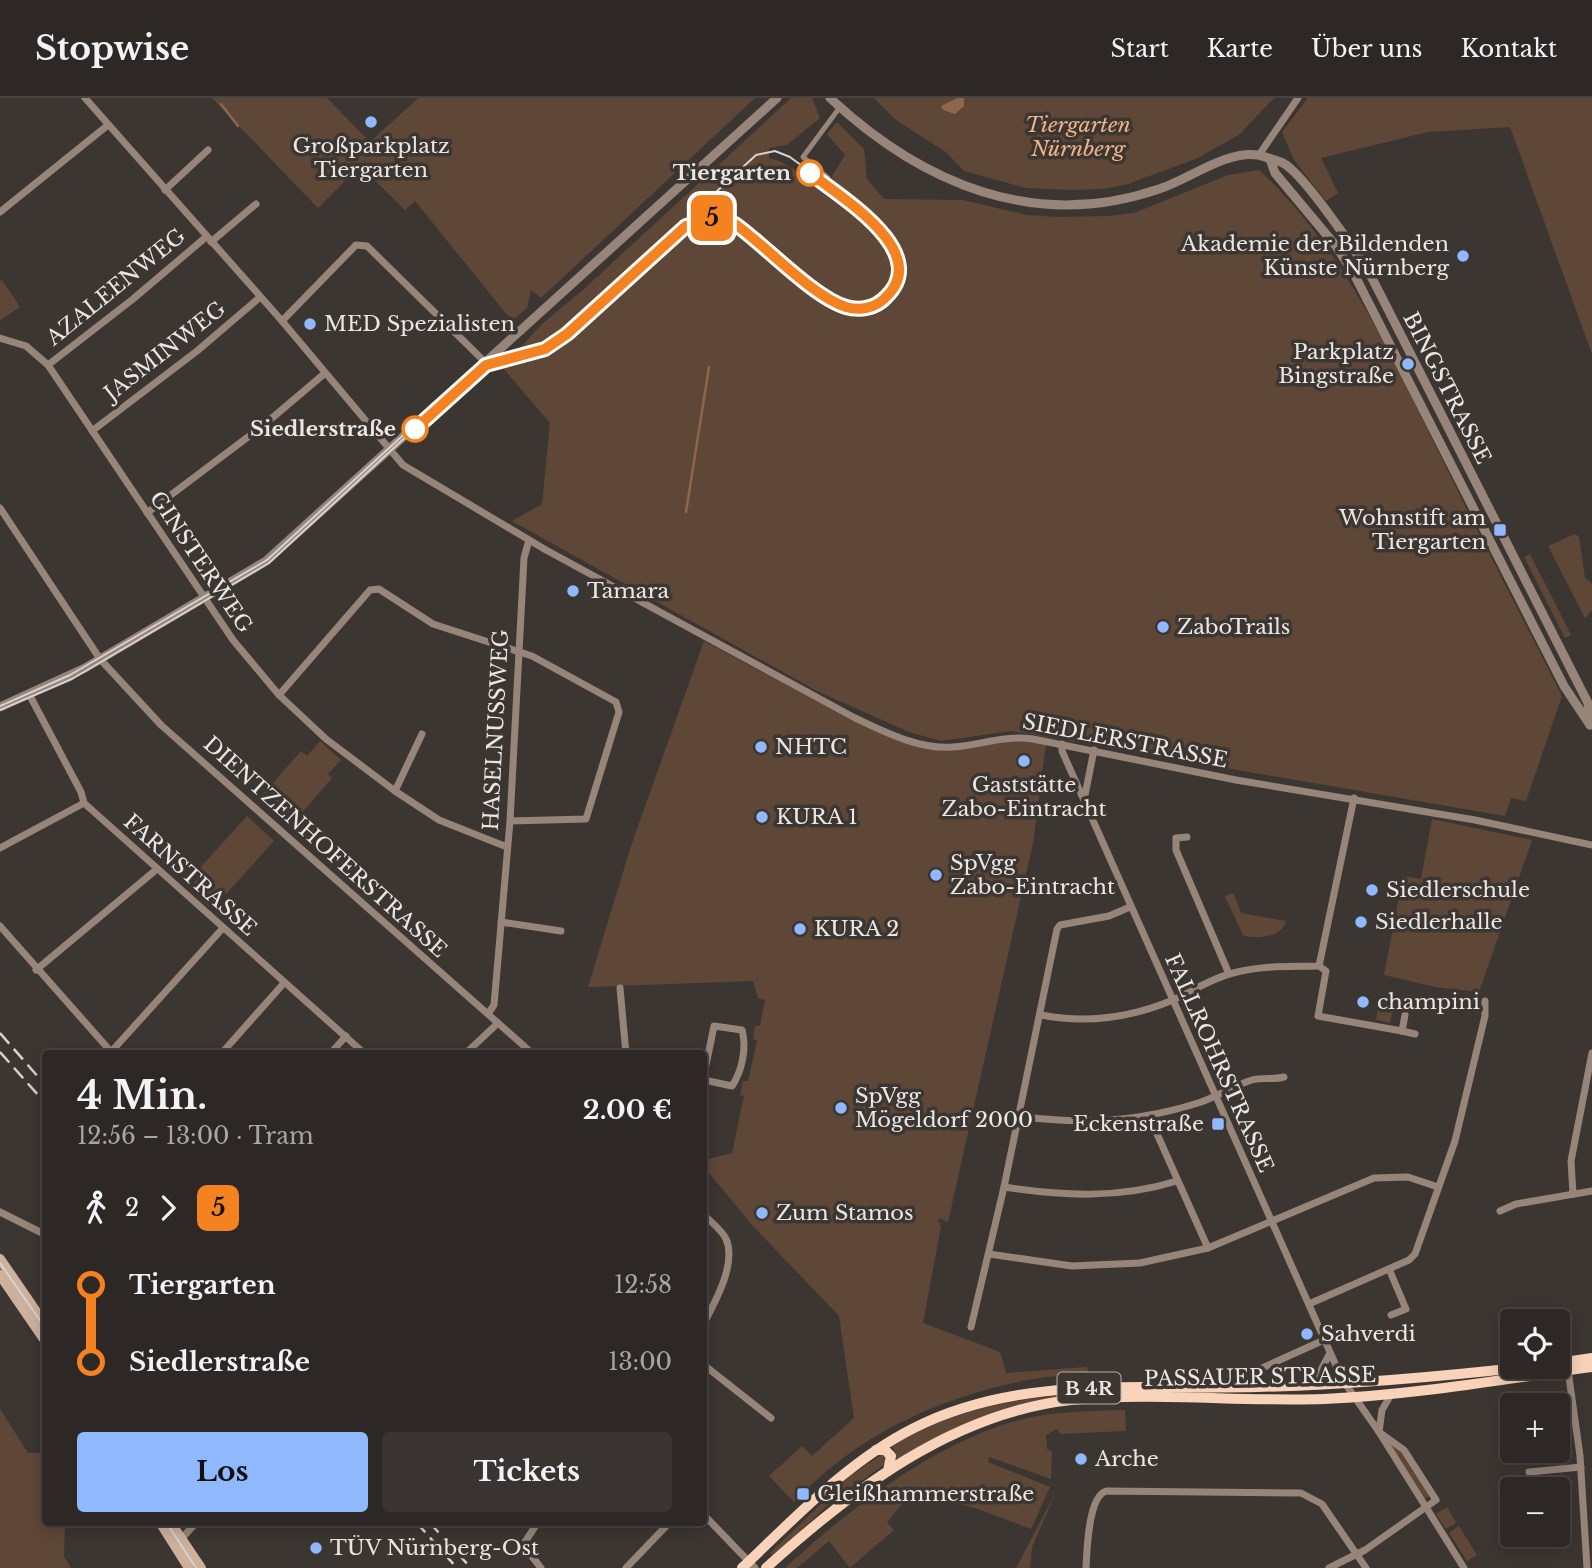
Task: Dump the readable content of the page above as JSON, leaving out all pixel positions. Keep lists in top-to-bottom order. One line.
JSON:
{"streets":{"main road":["PASSAUER STRASSE","B 4R"],"street":["AZALEENWEG","JASMINWEG","BINGSTRASSE","GINSTERWEG","HASELNUSSWEG","SIEDLERSTRASSE","DIENTZENHOFERSTRASSE","FARNSTRASSE","FALLROHRSTRASSE"]},"crossings":[["AZALEENWEG","GINSTERWEG"],["AZALEENWEG","SIEDLERSTRASSE"],["JASMINWEG","GINSTERWEG"],["JASMINWEG","SIEDLERSTRASSE"],["GINSTERWEG","HASELNUSSWEG"],["HASELNUSSWEG","SIEDLERSTRASSE"],["HASELNUSSWEG","DIENTZENHOFERSTRASSE"],["SIEDLERSTRASSE","FALLROHRSTRASSE"],["FALLROHRSTRASSE","PASSAUER STRASSE"]],"parks":["Tiergarten Nürnberg"],"places":{"other":["Großparkplatz Tiergarten","Tiergarten","Akademie der Bildenden Künste Nürnberg","MED Spezialisten","Parkplatz Bingstraße","Siedlerstraße","Tamara","ZaboTrails","NHTC","Gaststätte Zabo-Eintracht","KURA 1","SpVgg Zabo-Eintracht","Siedlerschule","Siedlerhalle","KURA 2","champini","SpVgg Mögeldorf 2000","Zum Stamos","Sahverdi","Arche","TÜV Nürnberg-Ost"],"transit":["Wohnstift am Tiergarten","Eckenstraße","Gleißhammerstraße"]},"lines":["tram line 5"],"page":{"header":"Stopwise","nav":["Start","Karte","Über uns","Kontakt"],"on_map":"5","heading":["4 Min.","12:56 – 13:00 · Tram","2.00 €"],"legs":["2","5"],"list":[{"name":"Tiergarten","value":"12:58"},{"name":"Siedlerstraße","value":"13:00"}],"map_buttons":["+","−"],"buttons":["Los","Tickets"]}}
